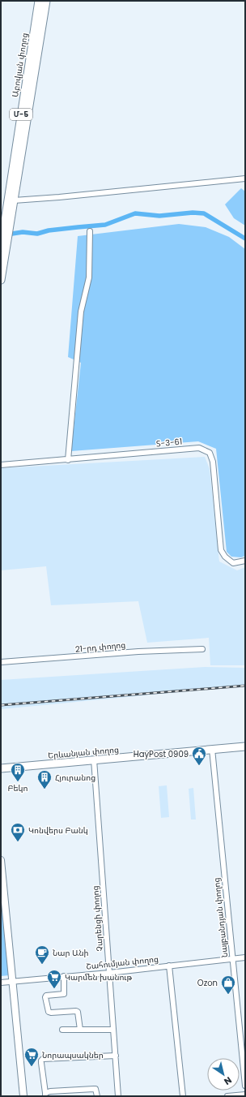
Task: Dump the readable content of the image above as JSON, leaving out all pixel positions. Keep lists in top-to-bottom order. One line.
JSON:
{"streets":{"highway":["Աբովյան փողոց","Մ-5","Երևանյան փողոց"],"street":["Տ-3-61","21-րդ փողոց","Նալբանդյան փողոց","Չարենցի փողոց","Շահումյան փողոց"]},"crossings":[["Աբովյան փողոց","Մ-5"],["Երևանյան փողոց","Նալբանդյան փողոց"],["Երևանյան փողոց","Չարենցի փողոց"],["Նալբանդյան փողոց","Շահումյան փողոց"],["Չարենցի փողոց","Շահումյան փողոց"]],"places":{"public building":["HayPost 0909"],"building":["Բեկո","Հյուրանոց"],"bank":["Կոնվերս Բանկ"],"cafe":["Նար Անի"],"supermarket":["Կարմեն խանութ","Նորապսակներ"],"shop":["Ozon"]},"north":"bottom right"}
